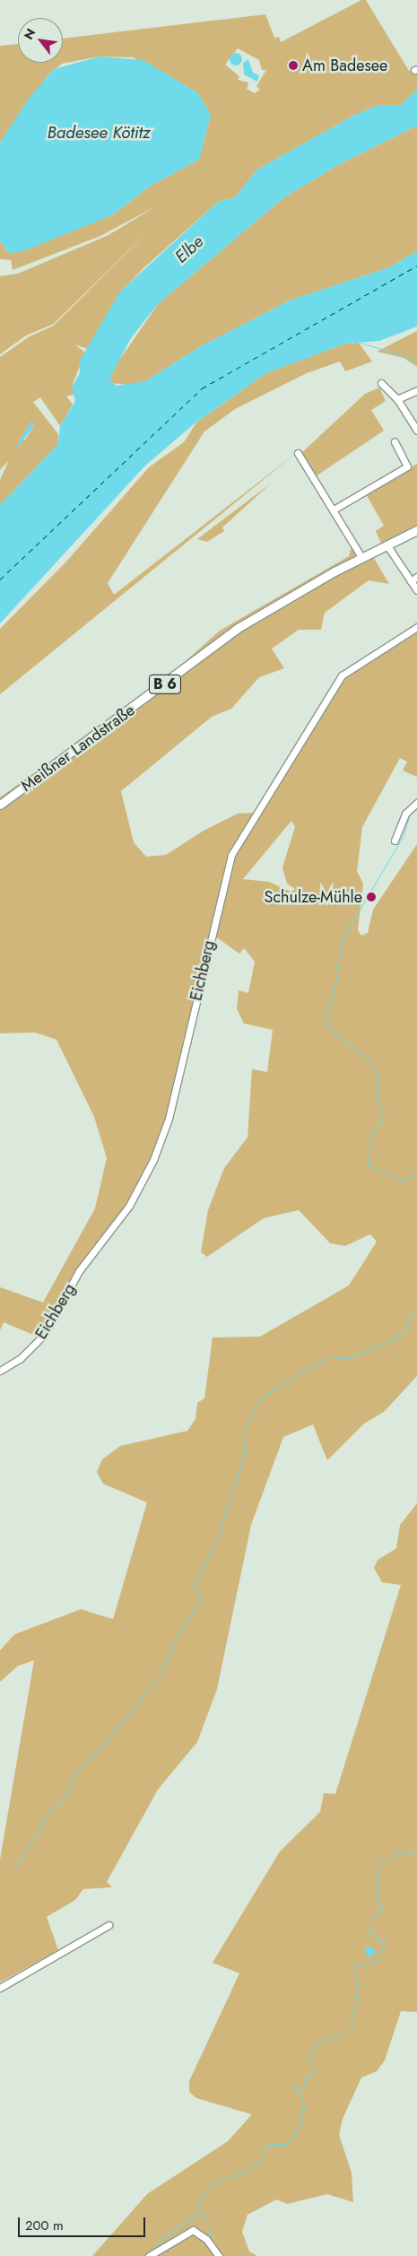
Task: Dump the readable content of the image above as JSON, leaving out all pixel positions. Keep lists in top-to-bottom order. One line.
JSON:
{"streets":{"main road":["B 6","Meißner Landstraße"],"street":["Eichberg"]},"crossings":[["B 6","Meißner Landstraße"]],"water":["Badesee Kötitz","Elbe"],"places":["Am Badesee","Schulze-Mühle"],"scale_bar":"200 m","north":"top left"}
